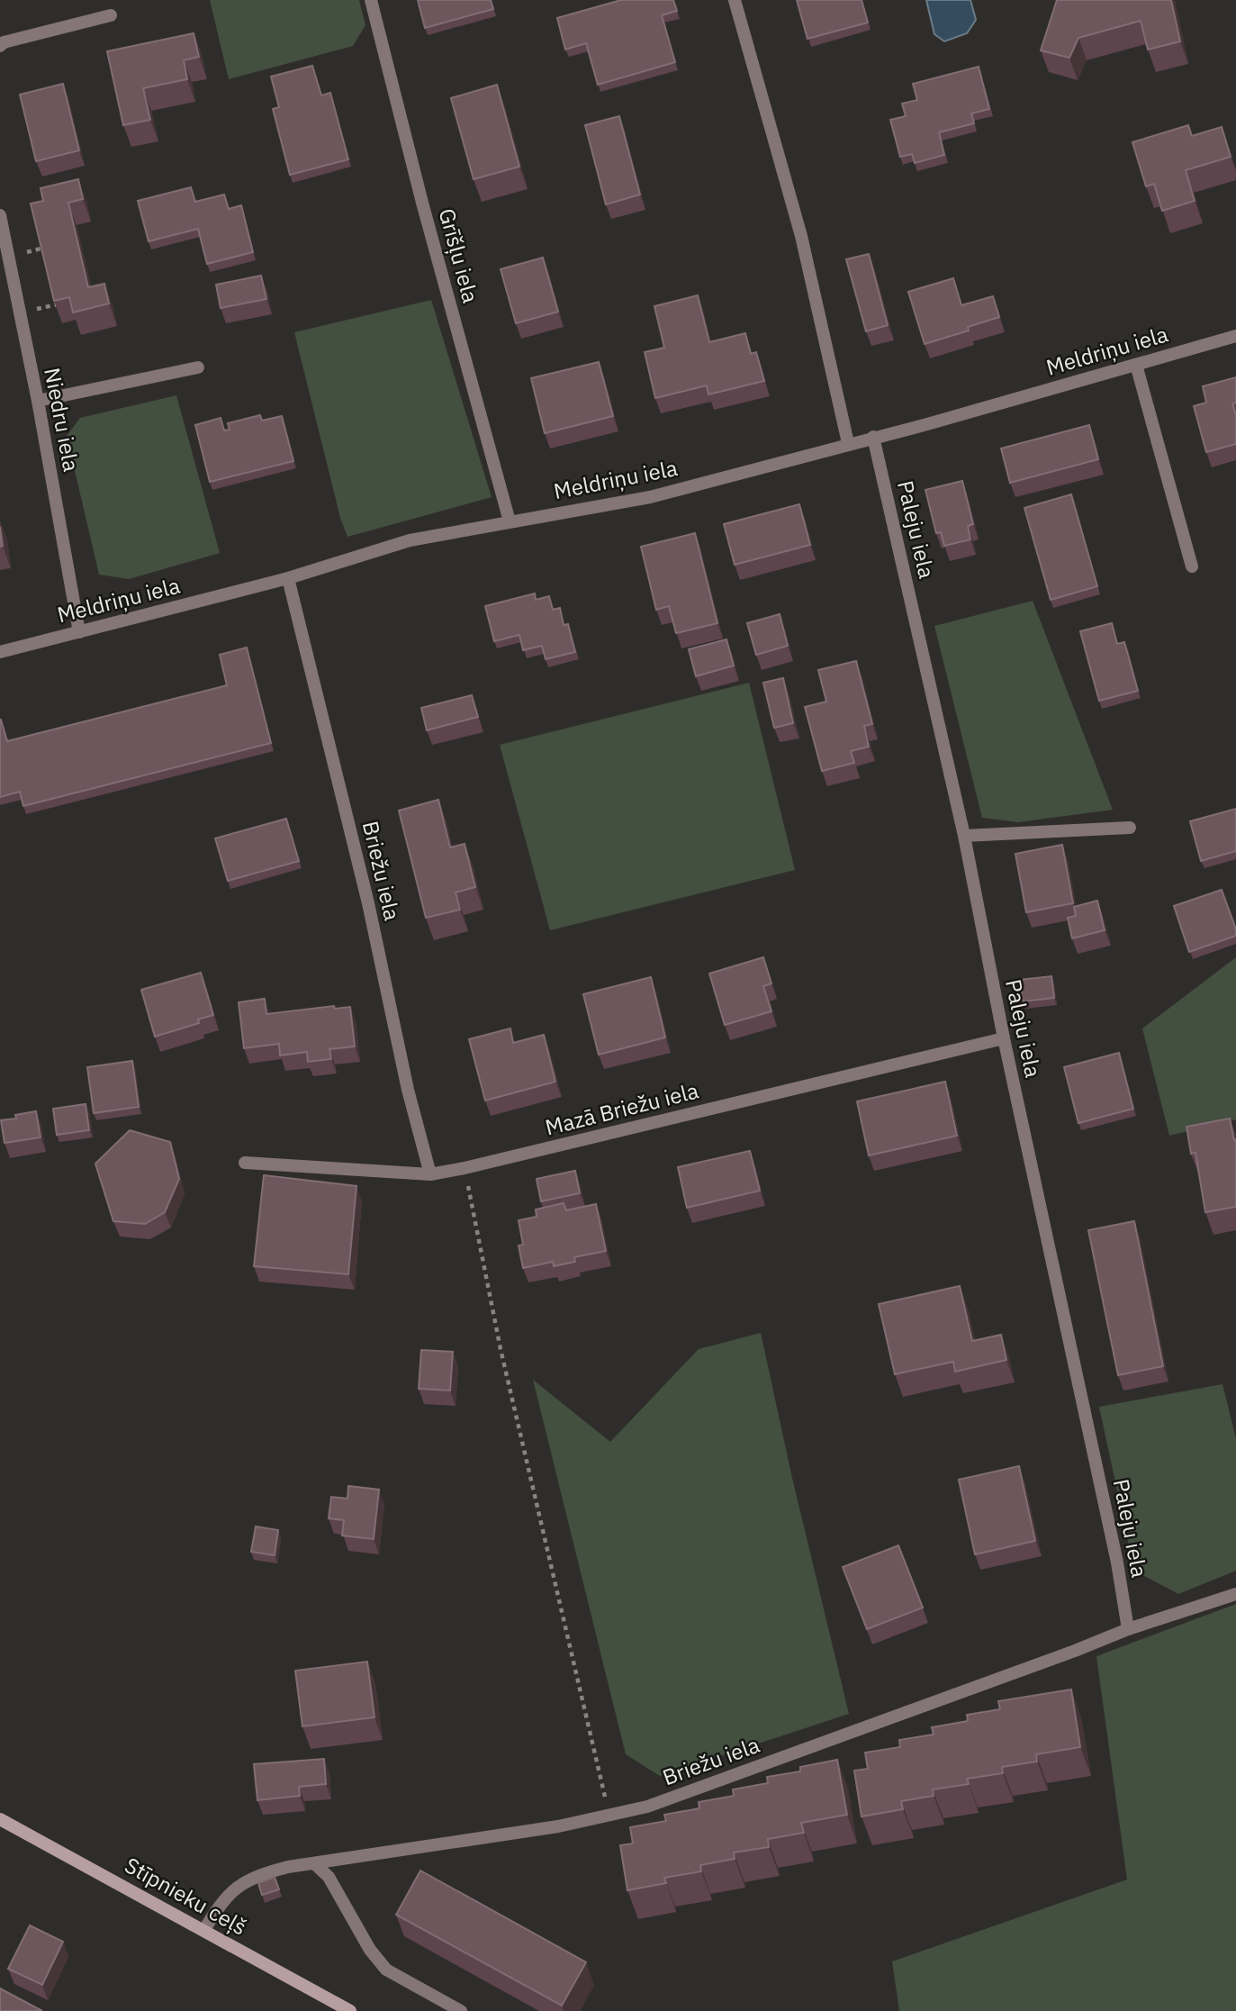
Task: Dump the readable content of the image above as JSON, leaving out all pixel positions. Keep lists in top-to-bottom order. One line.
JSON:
{"streets":{"main road":["Stīpnieku ceļš"],"street":["Grīšļu iela","Meldriņu iela","Niedru iela","Paleju iela","Briežu iela","Mazā Briežu iela"]},"crossings":[["Grīšļu iela","Meldriņu iela"],["Meldriņu iela","Niedru iela"],["Meldriņu iela","Paleju iela"],["Meldriņu iela","Briežu iela"],["Paleju iela","Briežu iela"],["Paleju iela","Mazā Briežu iela"],["Briežu iela","Mazā Briežu iela"],["Briežu iela","Stīpnieku ceļš"]]}
